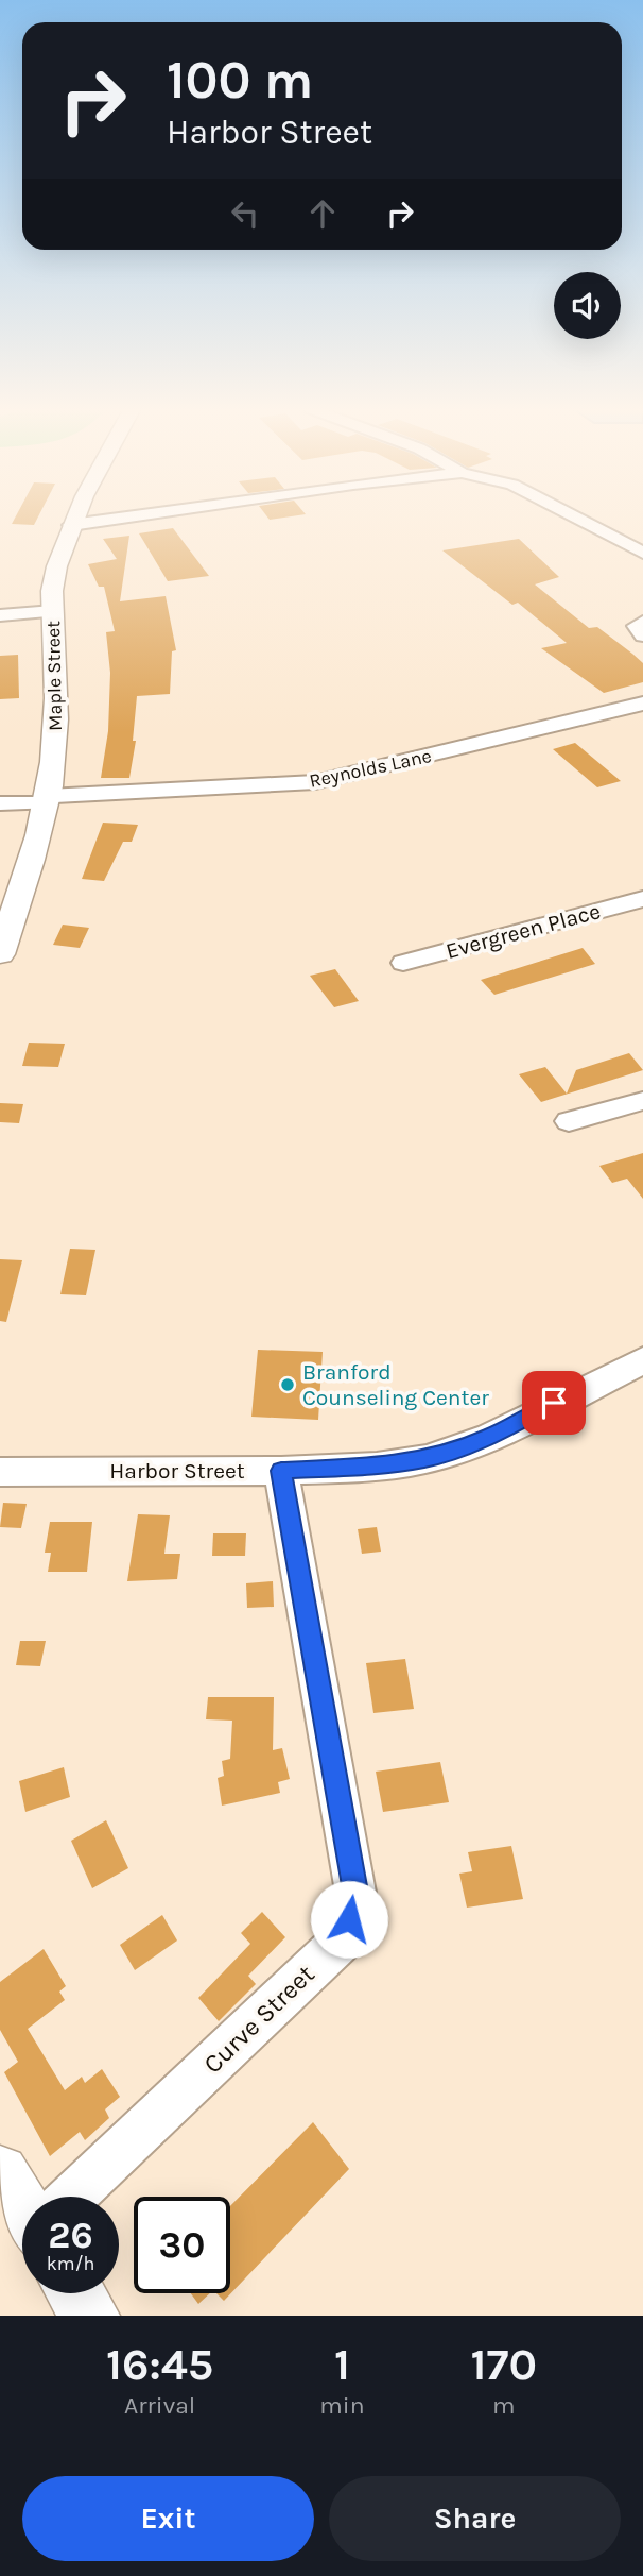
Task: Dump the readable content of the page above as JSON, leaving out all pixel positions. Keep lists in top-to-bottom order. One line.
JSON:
{"streets":{"street":["Maple Street","Reynolds Lane","Evergreen Place","Harbor Street","Curve Street"]},"crossings":[["Maple Street","Reynolds Lane"],["Harbor Street","Curve Street"]],"places":["Branford Counseling Center"],"page":{"turn":["100 m","Harbor Street"],"speed":"26 km/h","limit":"30","eta":["16:45","Arrival","1","min","170","m"],"buttons":["Exit","Share"]}}
